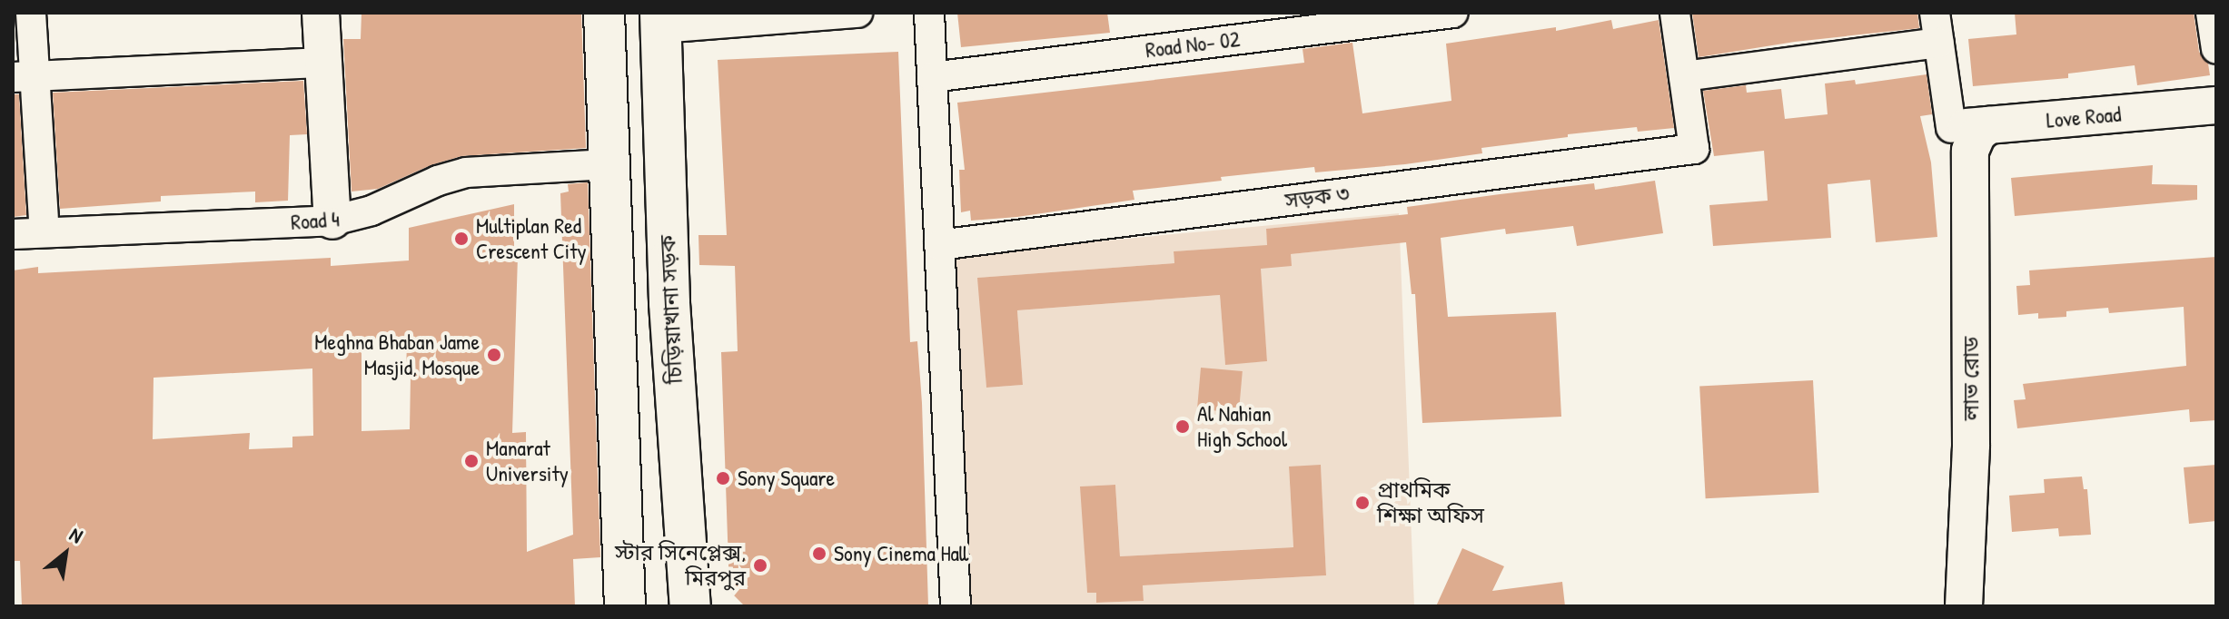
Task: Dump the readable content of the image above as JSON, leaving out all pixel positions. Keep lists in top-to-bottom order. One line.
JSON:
{"streets":{"main road":["চিড়িয়াখানা সড়ক"],"street":["Road No- 02","Love Road","সড়ক ৩","Road 4","লাভ রোড"]},"crossings":[["Love Road","লাভ রোড"]],"places":["Multiplan Red Crescent City","Meghna Bhaban Jame Masjid, Mosque","Al Nahian High School","Manarat University","Sony Square","প্রাথমিক শিক্ষা অফিস","Sony Cinema Hall","স্টার সিনেপ্লেক্স, মিরপুর"],"north":"top right"}
